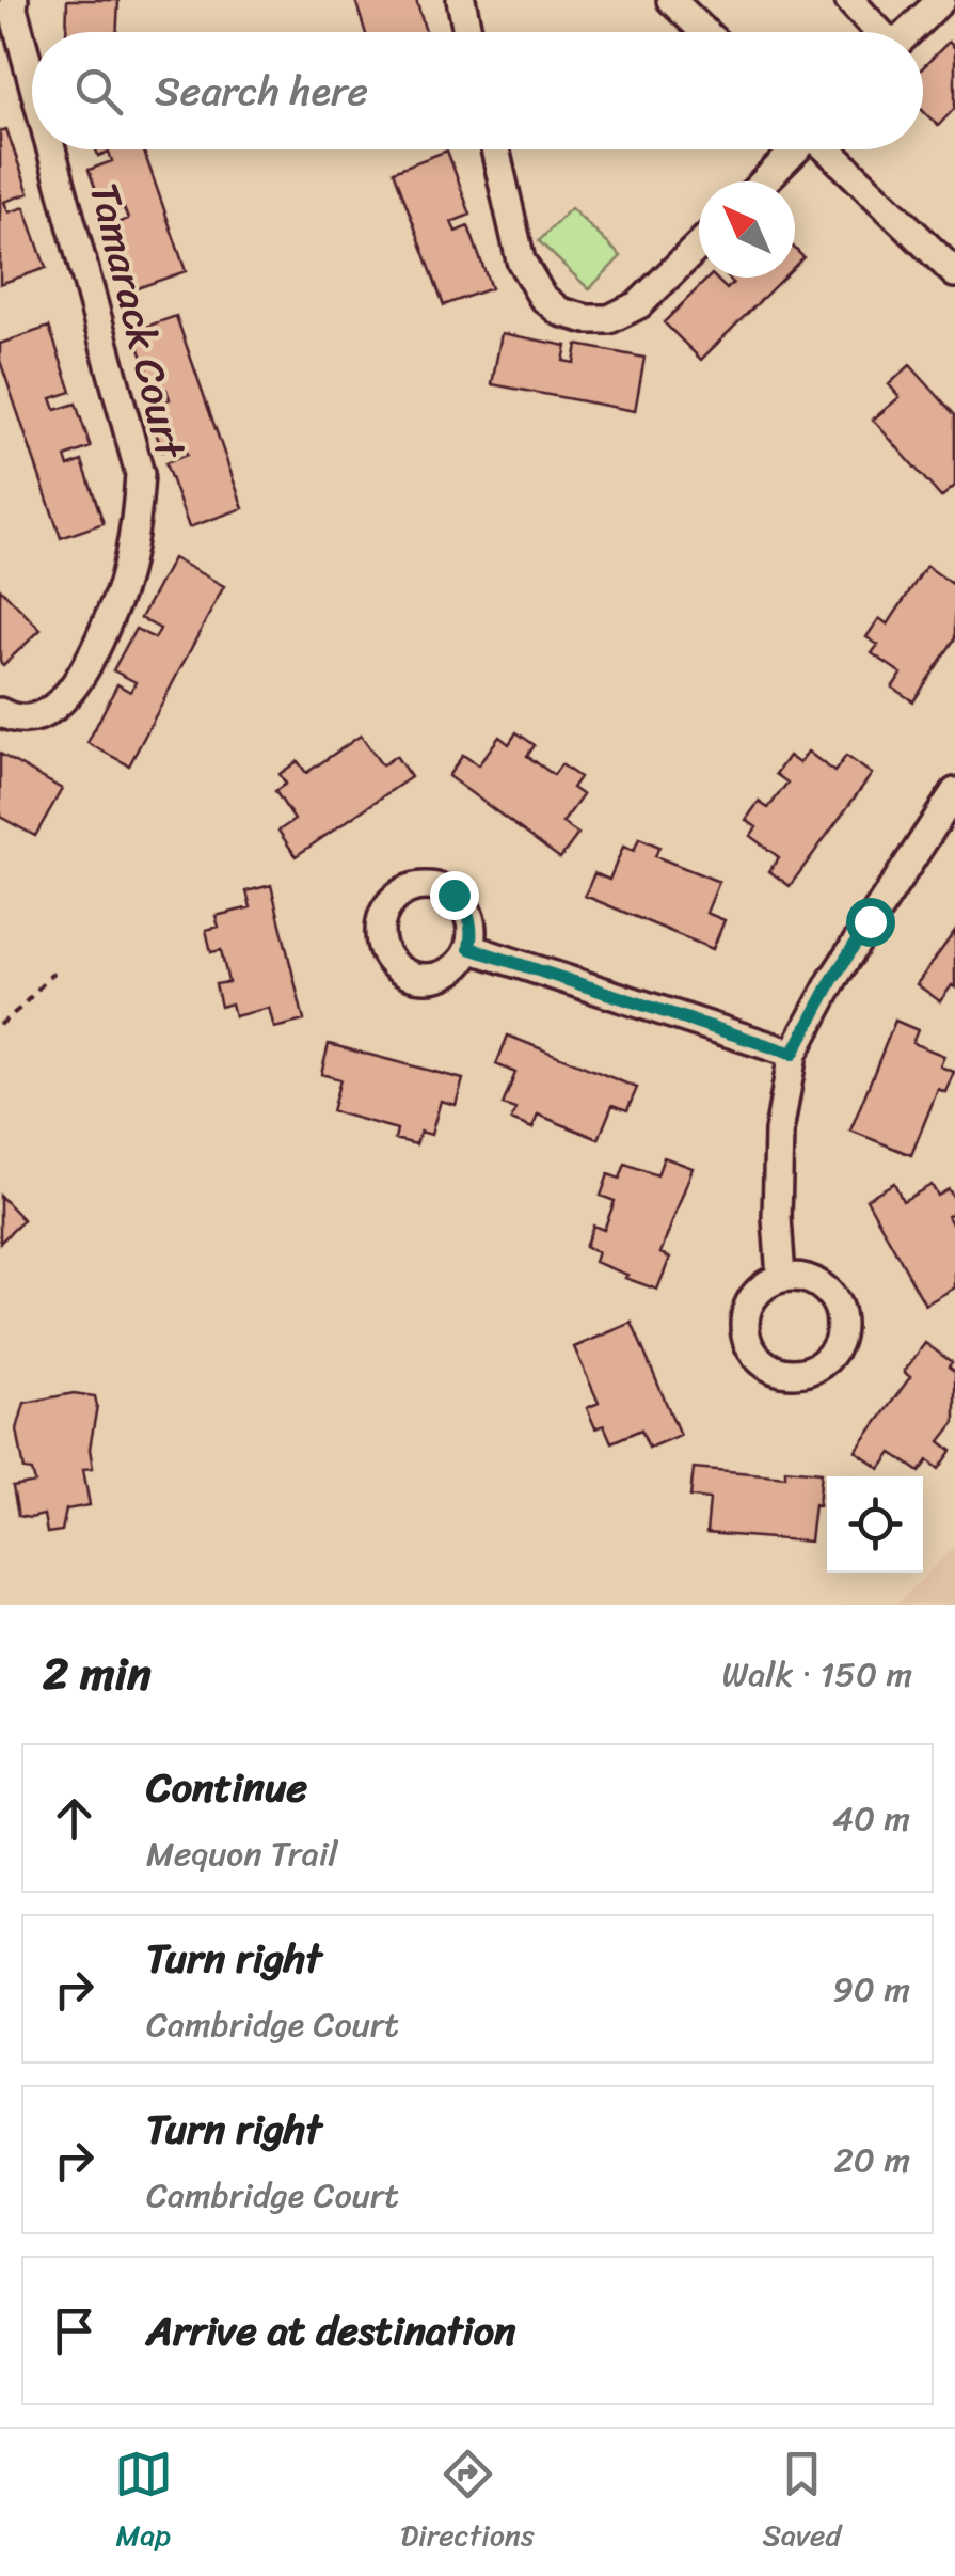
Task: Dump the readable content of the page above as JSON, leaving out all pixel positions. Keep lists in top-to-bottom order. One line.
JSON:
{"streets":{"street":["Tamarack Court"]},"north":"top left","page":{"search":"Search here","heading":["2 min","Walk · 150 m"],"list":[["Continue","Mequon Trail","40 m"],["Turn right","Cambridge Court","90 m"],["Turn right","Cambridge Court","20 m"],"Arrive at destination"],"nav":["Map","Directions","Saved"]}}
